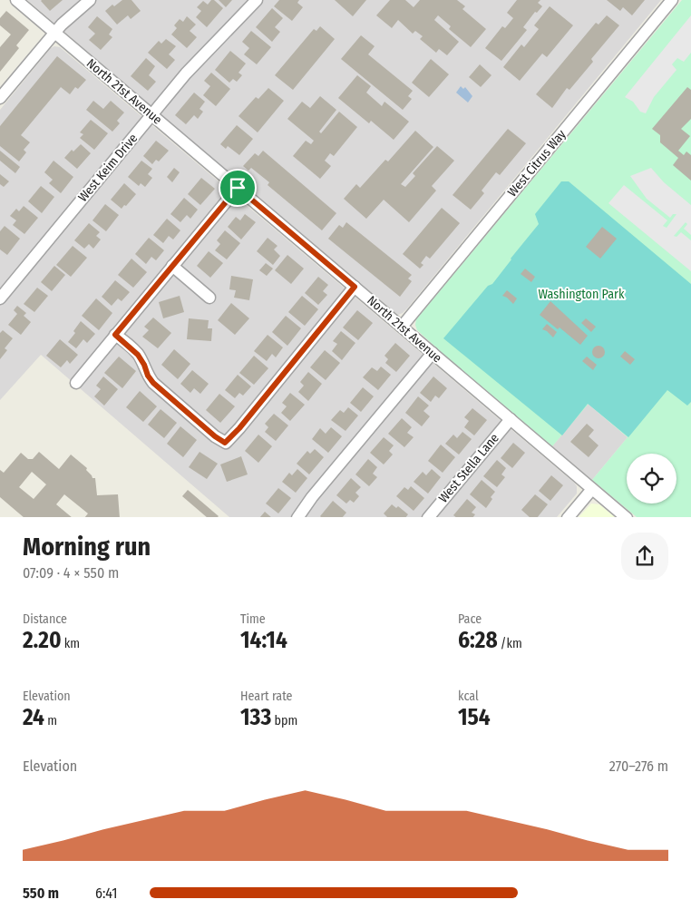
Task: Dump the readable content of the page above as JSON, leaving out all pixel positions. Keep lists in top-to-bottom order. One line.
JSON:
{"streets":{"street":["North 21st Avenue","West Citrus Way","West Keim Drive","West Stella Lane"]},"crossings":[["North 21st Avenue","West Citrus Way"],["North 21st Avenue","West Keim Drive"],["North 21st Avenue","West Stella Lane"]],"parks":["Washington Park"],"page":{"heading":["Morning run","07:09 · 4 × 550 m"],"stats":[["Distance","2.20 km"],["Time","14:14"],["Pace","6:28 /km"],["Elevation","24 m"],["Heart rate","133 bpm"],["kcal","154"]],"chart":["Elevation","270–276 m"],"list":[{"name":"550 m","note":"6:41"}]}}
